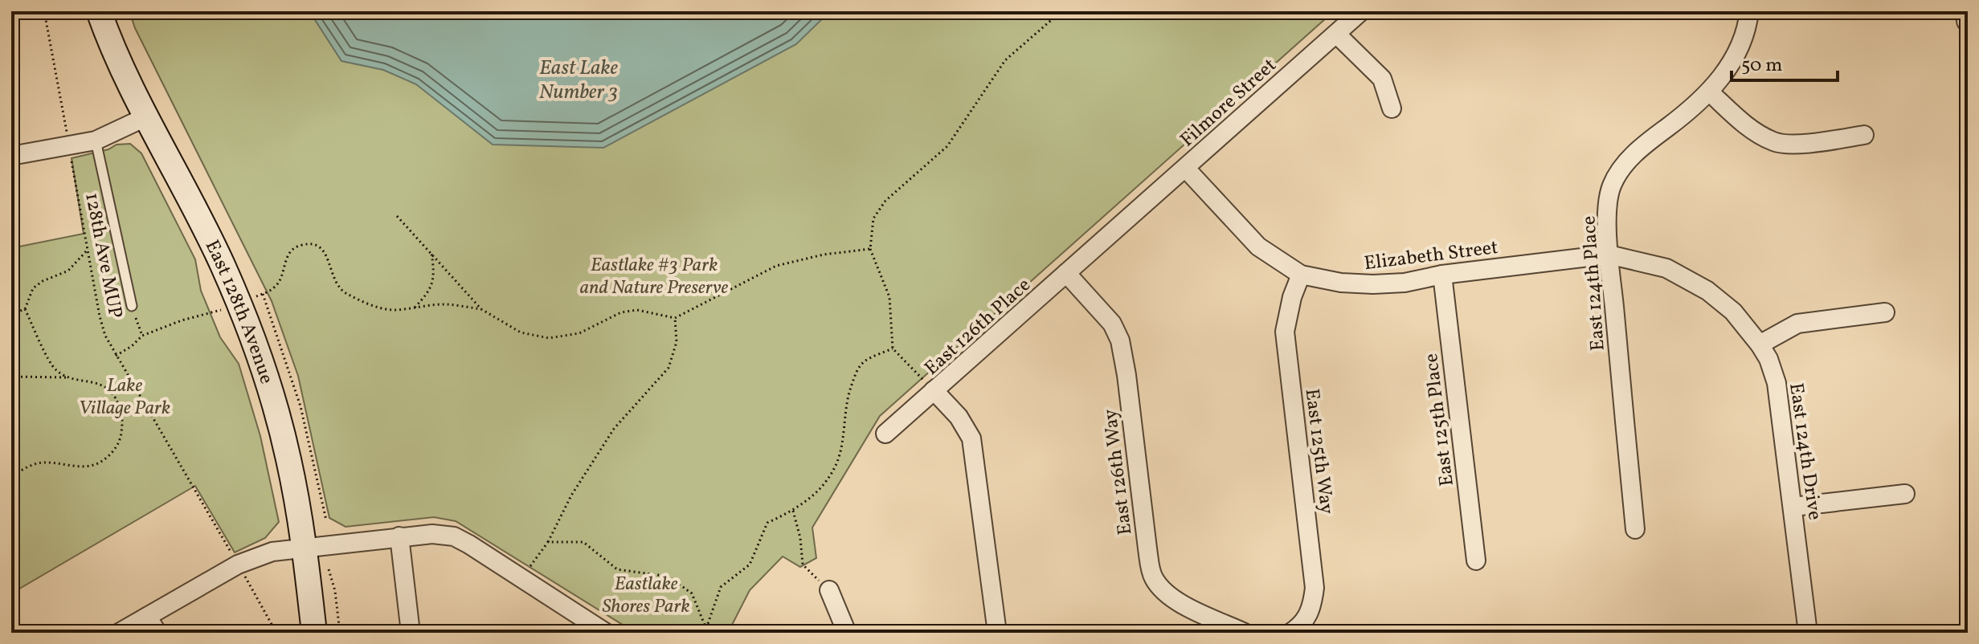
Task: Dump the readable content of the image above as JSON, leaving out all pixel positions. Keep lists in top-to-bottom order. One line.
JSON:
{"streets":{"main road":["East 128th Avenue"],"street":["Filmore Street","Elizabeth Street","East 124th Place","East 126th Place","East 125th Place","East 125th Way","East 124th Drive","East 126th Way"],"path":["128th Ave MUP"]},"crossings":[["Filmore Street","Elizabeth Street"],["Filmore Street","East 126th Place"],["Elizabeth Street","East 124th Place"],["Elizabeth Street","East 125th Place"],["Elizabeth Street","East 125th Way"],["Elizabeth Street","East 124th Drive"],["East 124th Place","East 124th Drive"],["East 126th Place","East 126th Way"]],"water":["East Lake Number 3"],"parks":["Eastlake #3 Park and Nature Preserve","Lake Village Park","Eastlake Shores Park"],"scale_bar":"50 m"}
